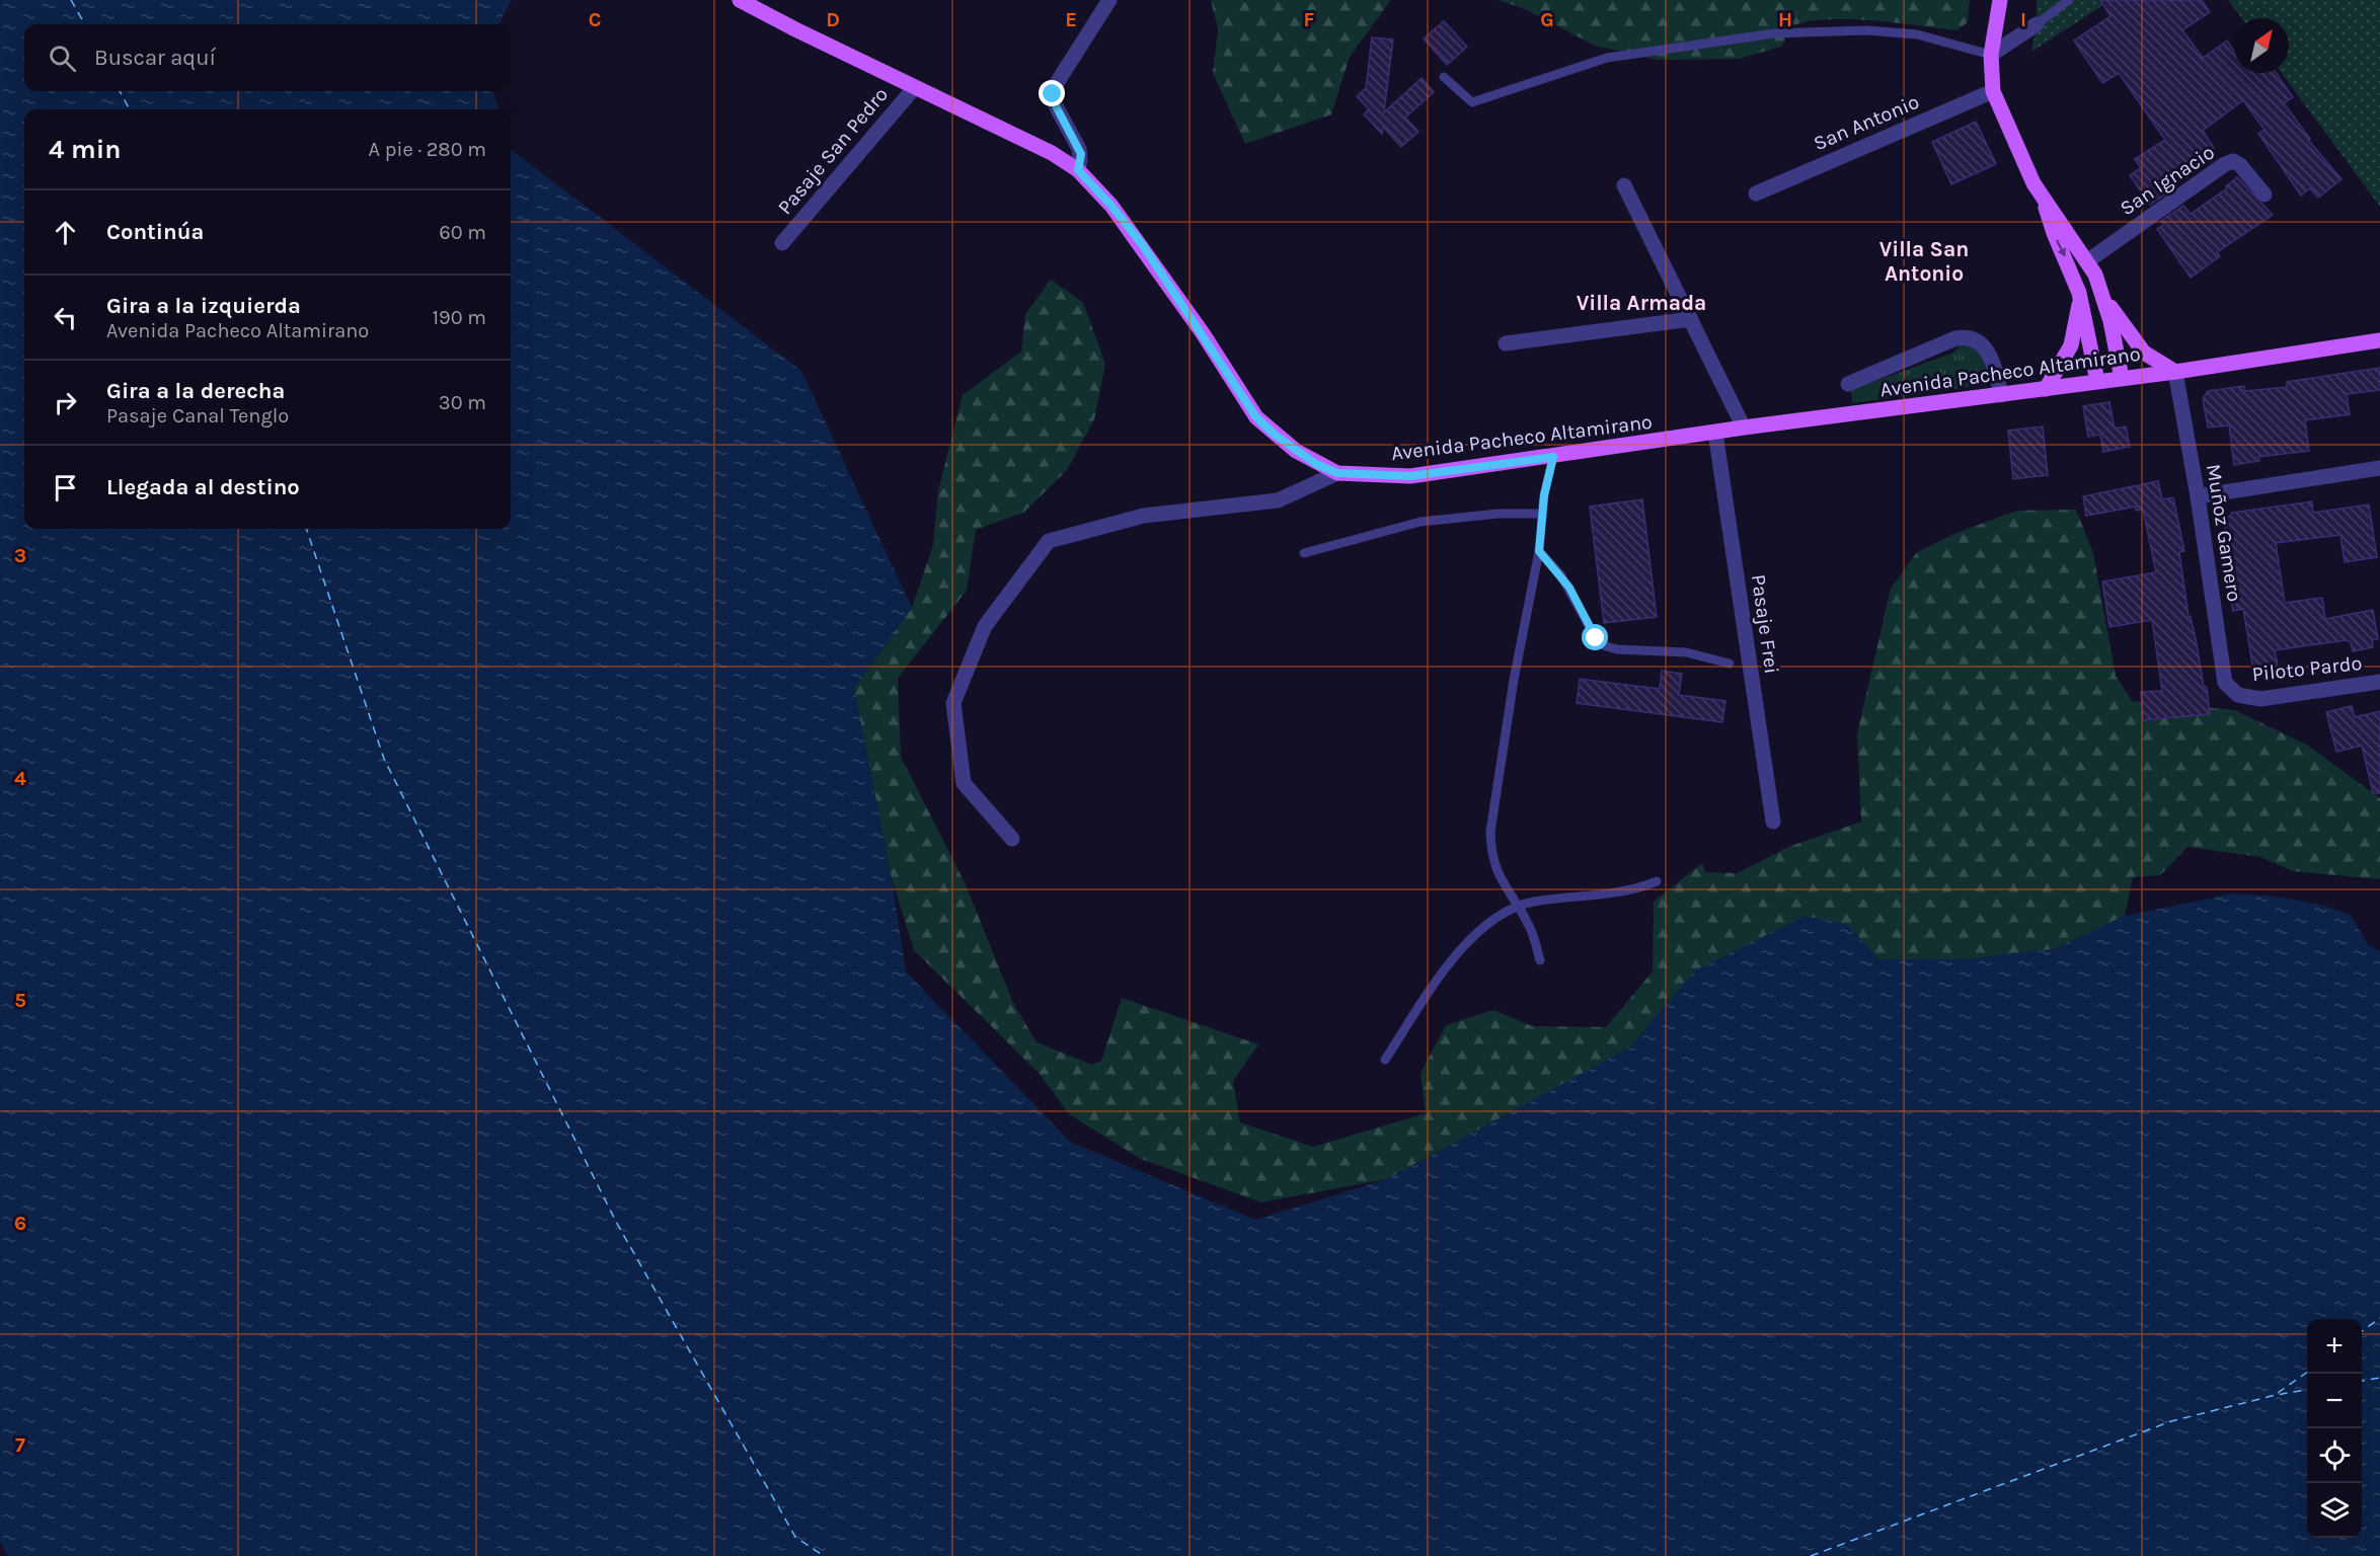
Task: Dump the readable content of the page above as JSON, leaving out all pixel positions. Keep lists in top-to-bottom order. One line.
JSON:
{"streets":{"main road":["Avenida Pacheco Altamirano"],"street":["San Antonio","Pasaje San Pedro","San Ignacio","Muñoz Gamero","Pasaje Frei","Piloto Pardo"]},"crossings":[["Pasaje San Pedro","Avenida Pacheco Altamirano"],["Avenida Pacheco Altamirano","Muñoz Gamero"],["Avenida Pacheco Altamirano","Pasaje Frei"],["Muñoz Gamero","Piloto Pardo"]],"districts":["Villa San Antonio","Villa Armada"],"north":"top right","page":{"search":"Buscar aquí","heading":["4 min","A pie · 280 m"],"list":[["Continúa","60 m"],["Gira a la izquierda","Avenida Pacheco Altamirano","190 m"],["Gira a la derecha","Pasaje Canal Tenglo","30 m"],"Llegada al destino"],"map_buttons":["+","−"]},"grid":{"columns":["C","D","E","F","G","H","I"],"rows":["3","4","5","6","7"]}}
